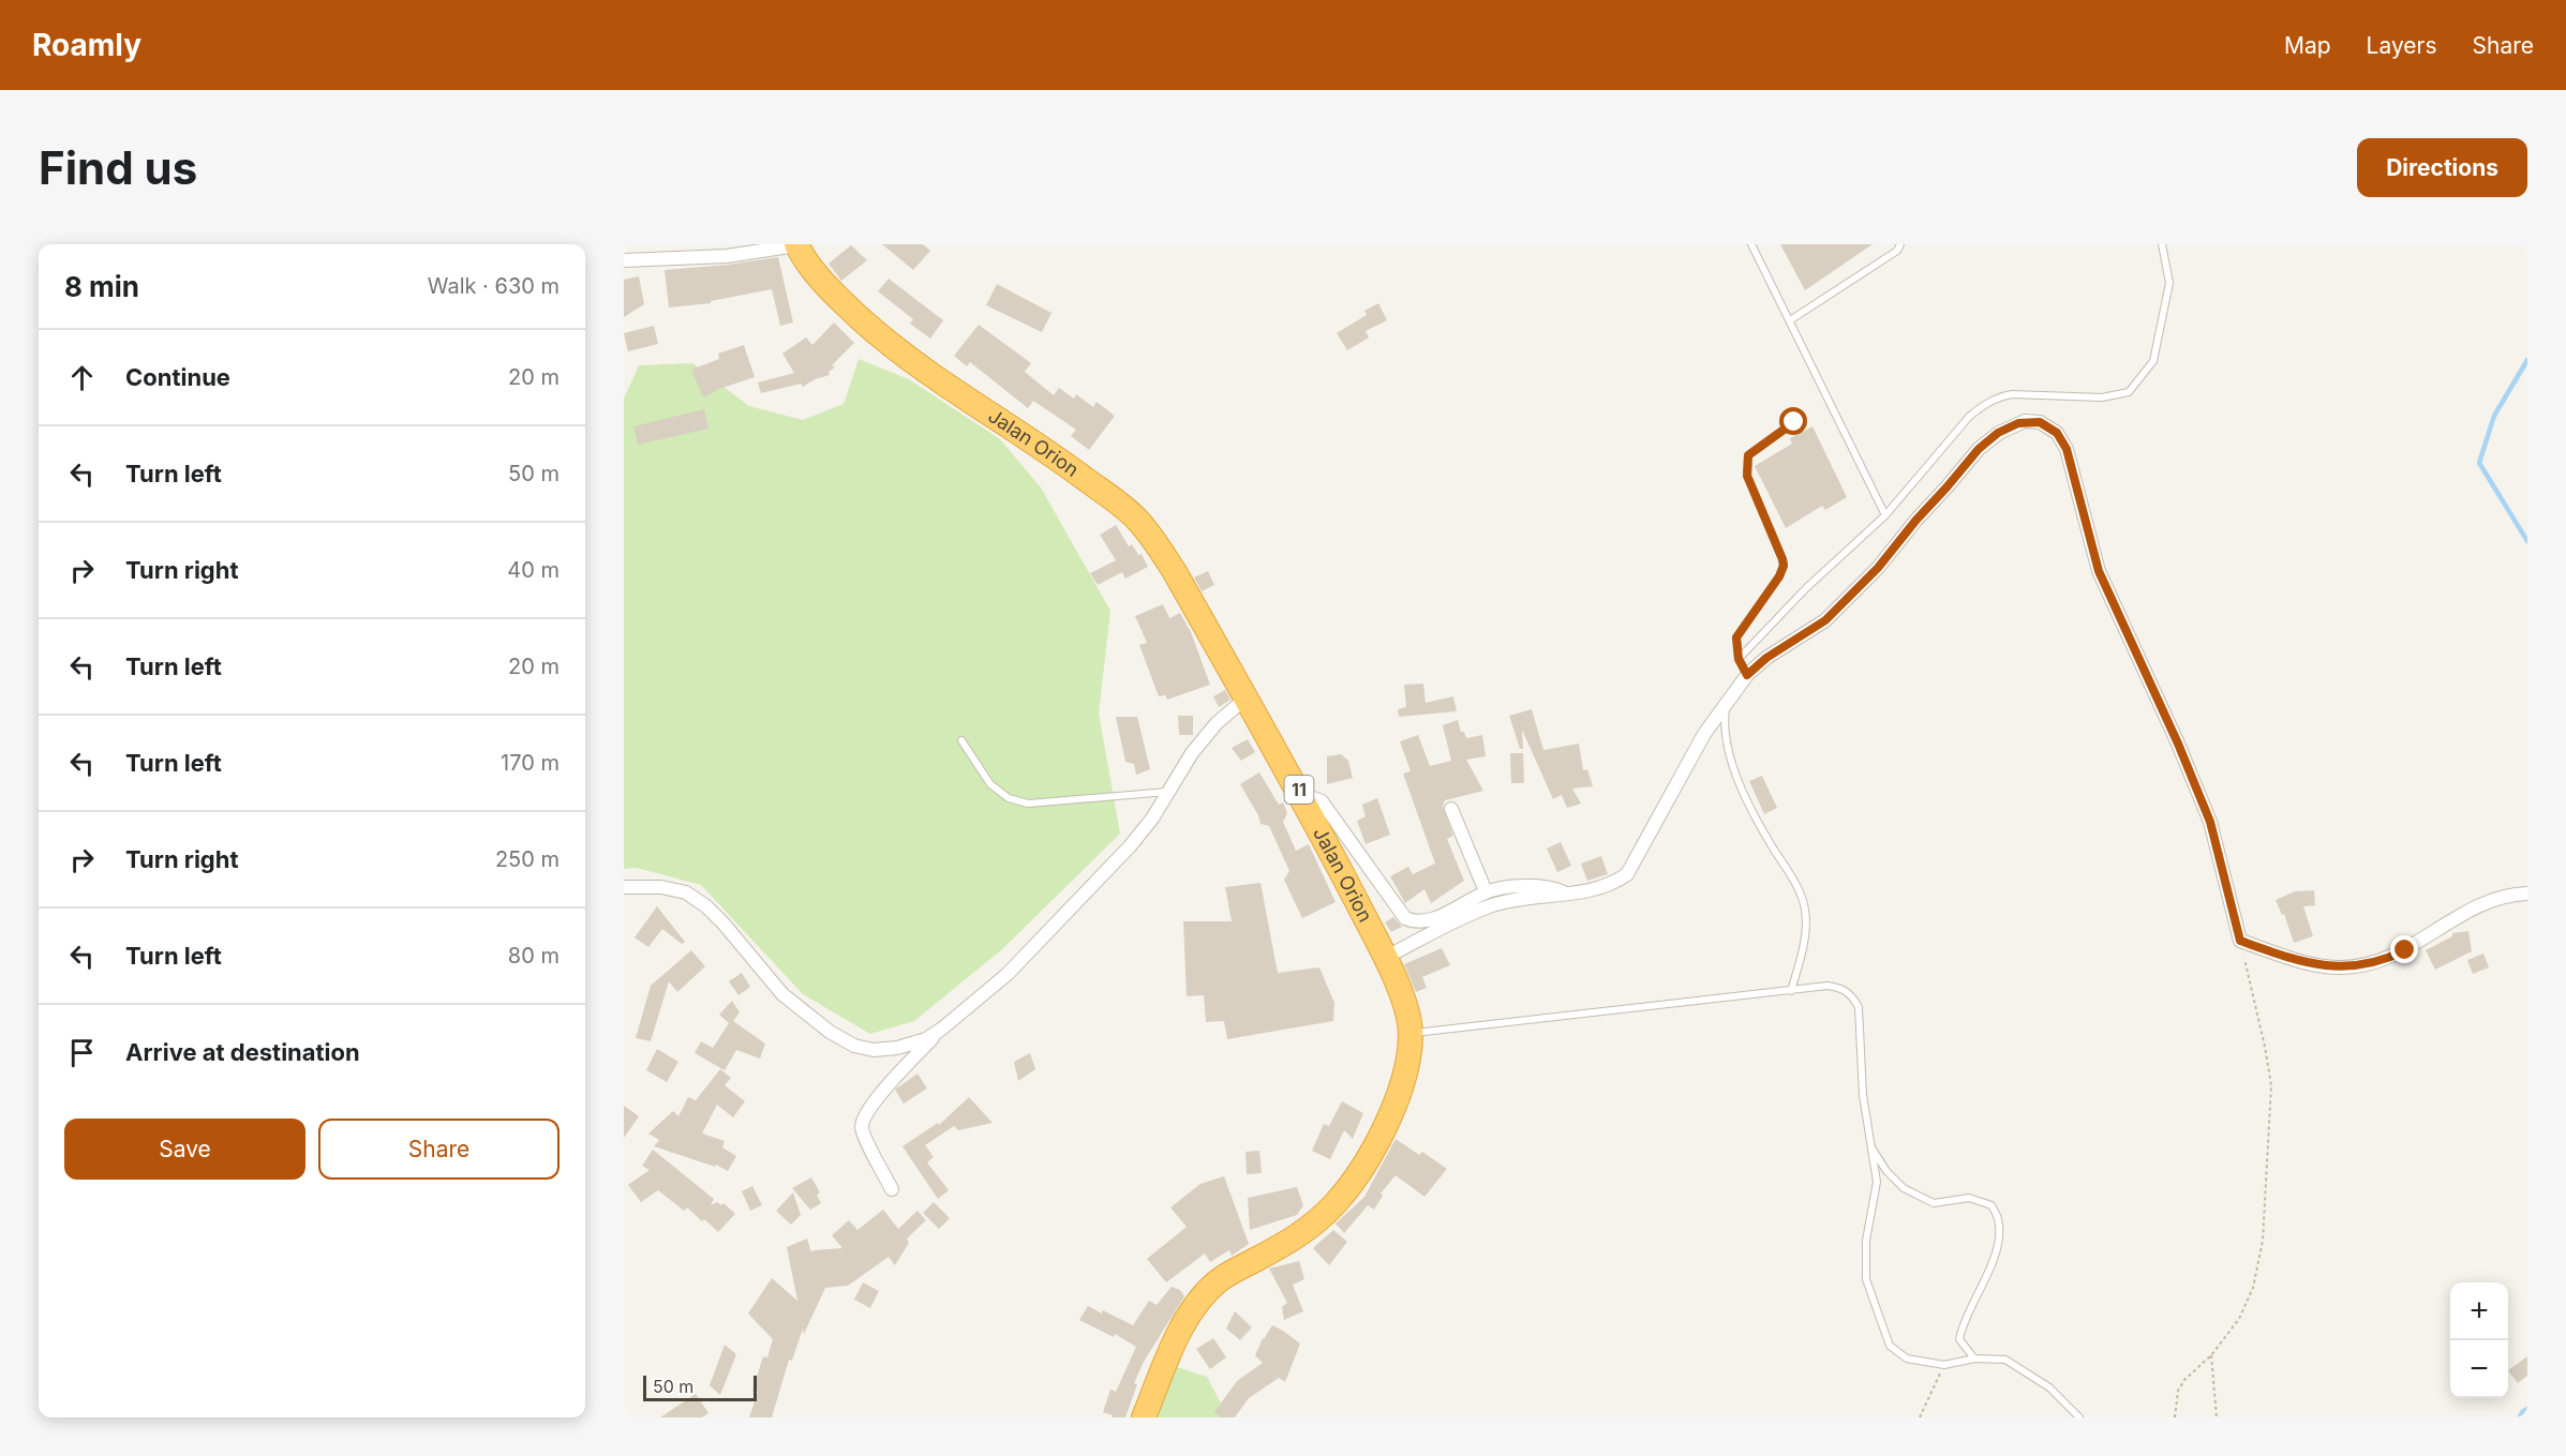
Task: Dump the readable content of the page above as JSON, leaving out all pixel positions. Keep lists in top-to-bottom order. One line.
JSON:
{"streets":{"highway":["Jalan Orion","11"]},"scale_bar":"50 m","page":{"header":"Roamly","nav":["Map","Layers","Share"],"buttons":["Directions",["Save","Share"]],"title":"Find us","heading":["8 min","Walk · 630 m"],"list":[["Continue","20 m"],["Turn left","50 m"],["Turn right","40 m"],["Turn left","20 m"],["Turn left","170 m"],["Turn right","250 m"],["Turn left","80 m"],"Arrive at destination"],"map_buttons":["+","−"],"scale":"50 m"}}
